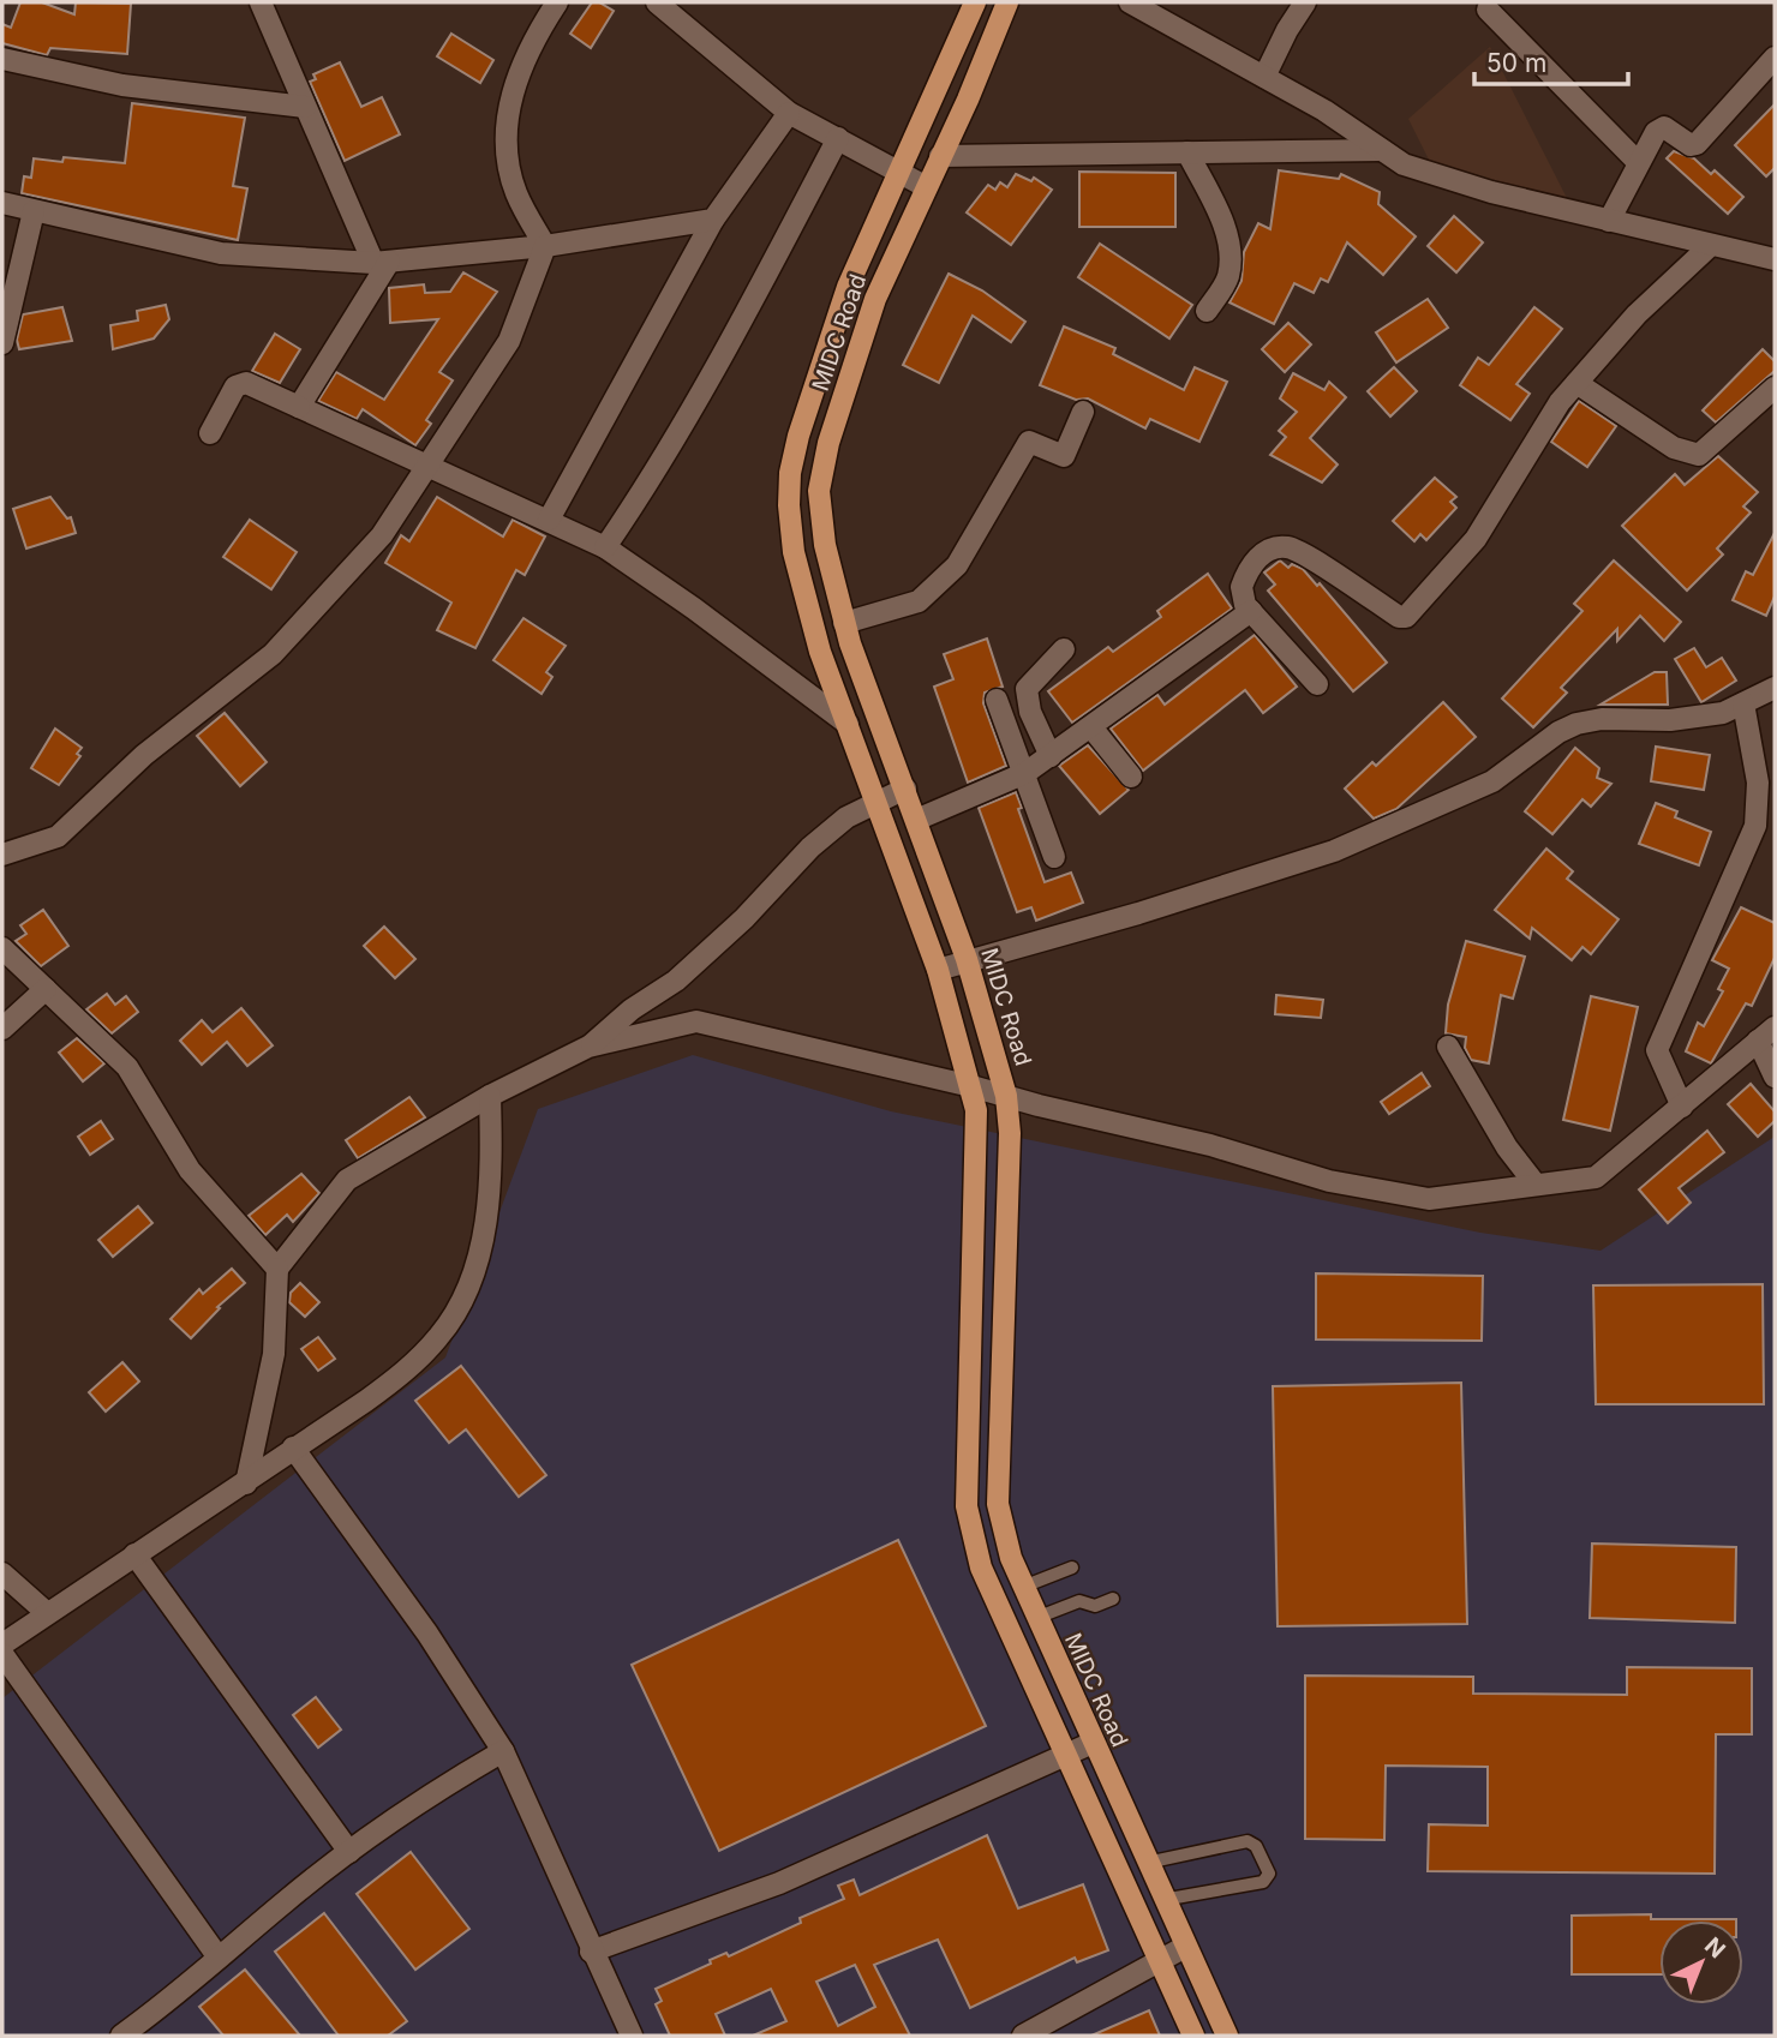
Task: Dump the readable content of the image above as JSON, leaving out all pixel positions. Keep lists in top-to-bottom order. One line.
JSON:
{"streets":{"main road":["MIDC Road"]},"scale_bar":"50 m","north":"top right"}
